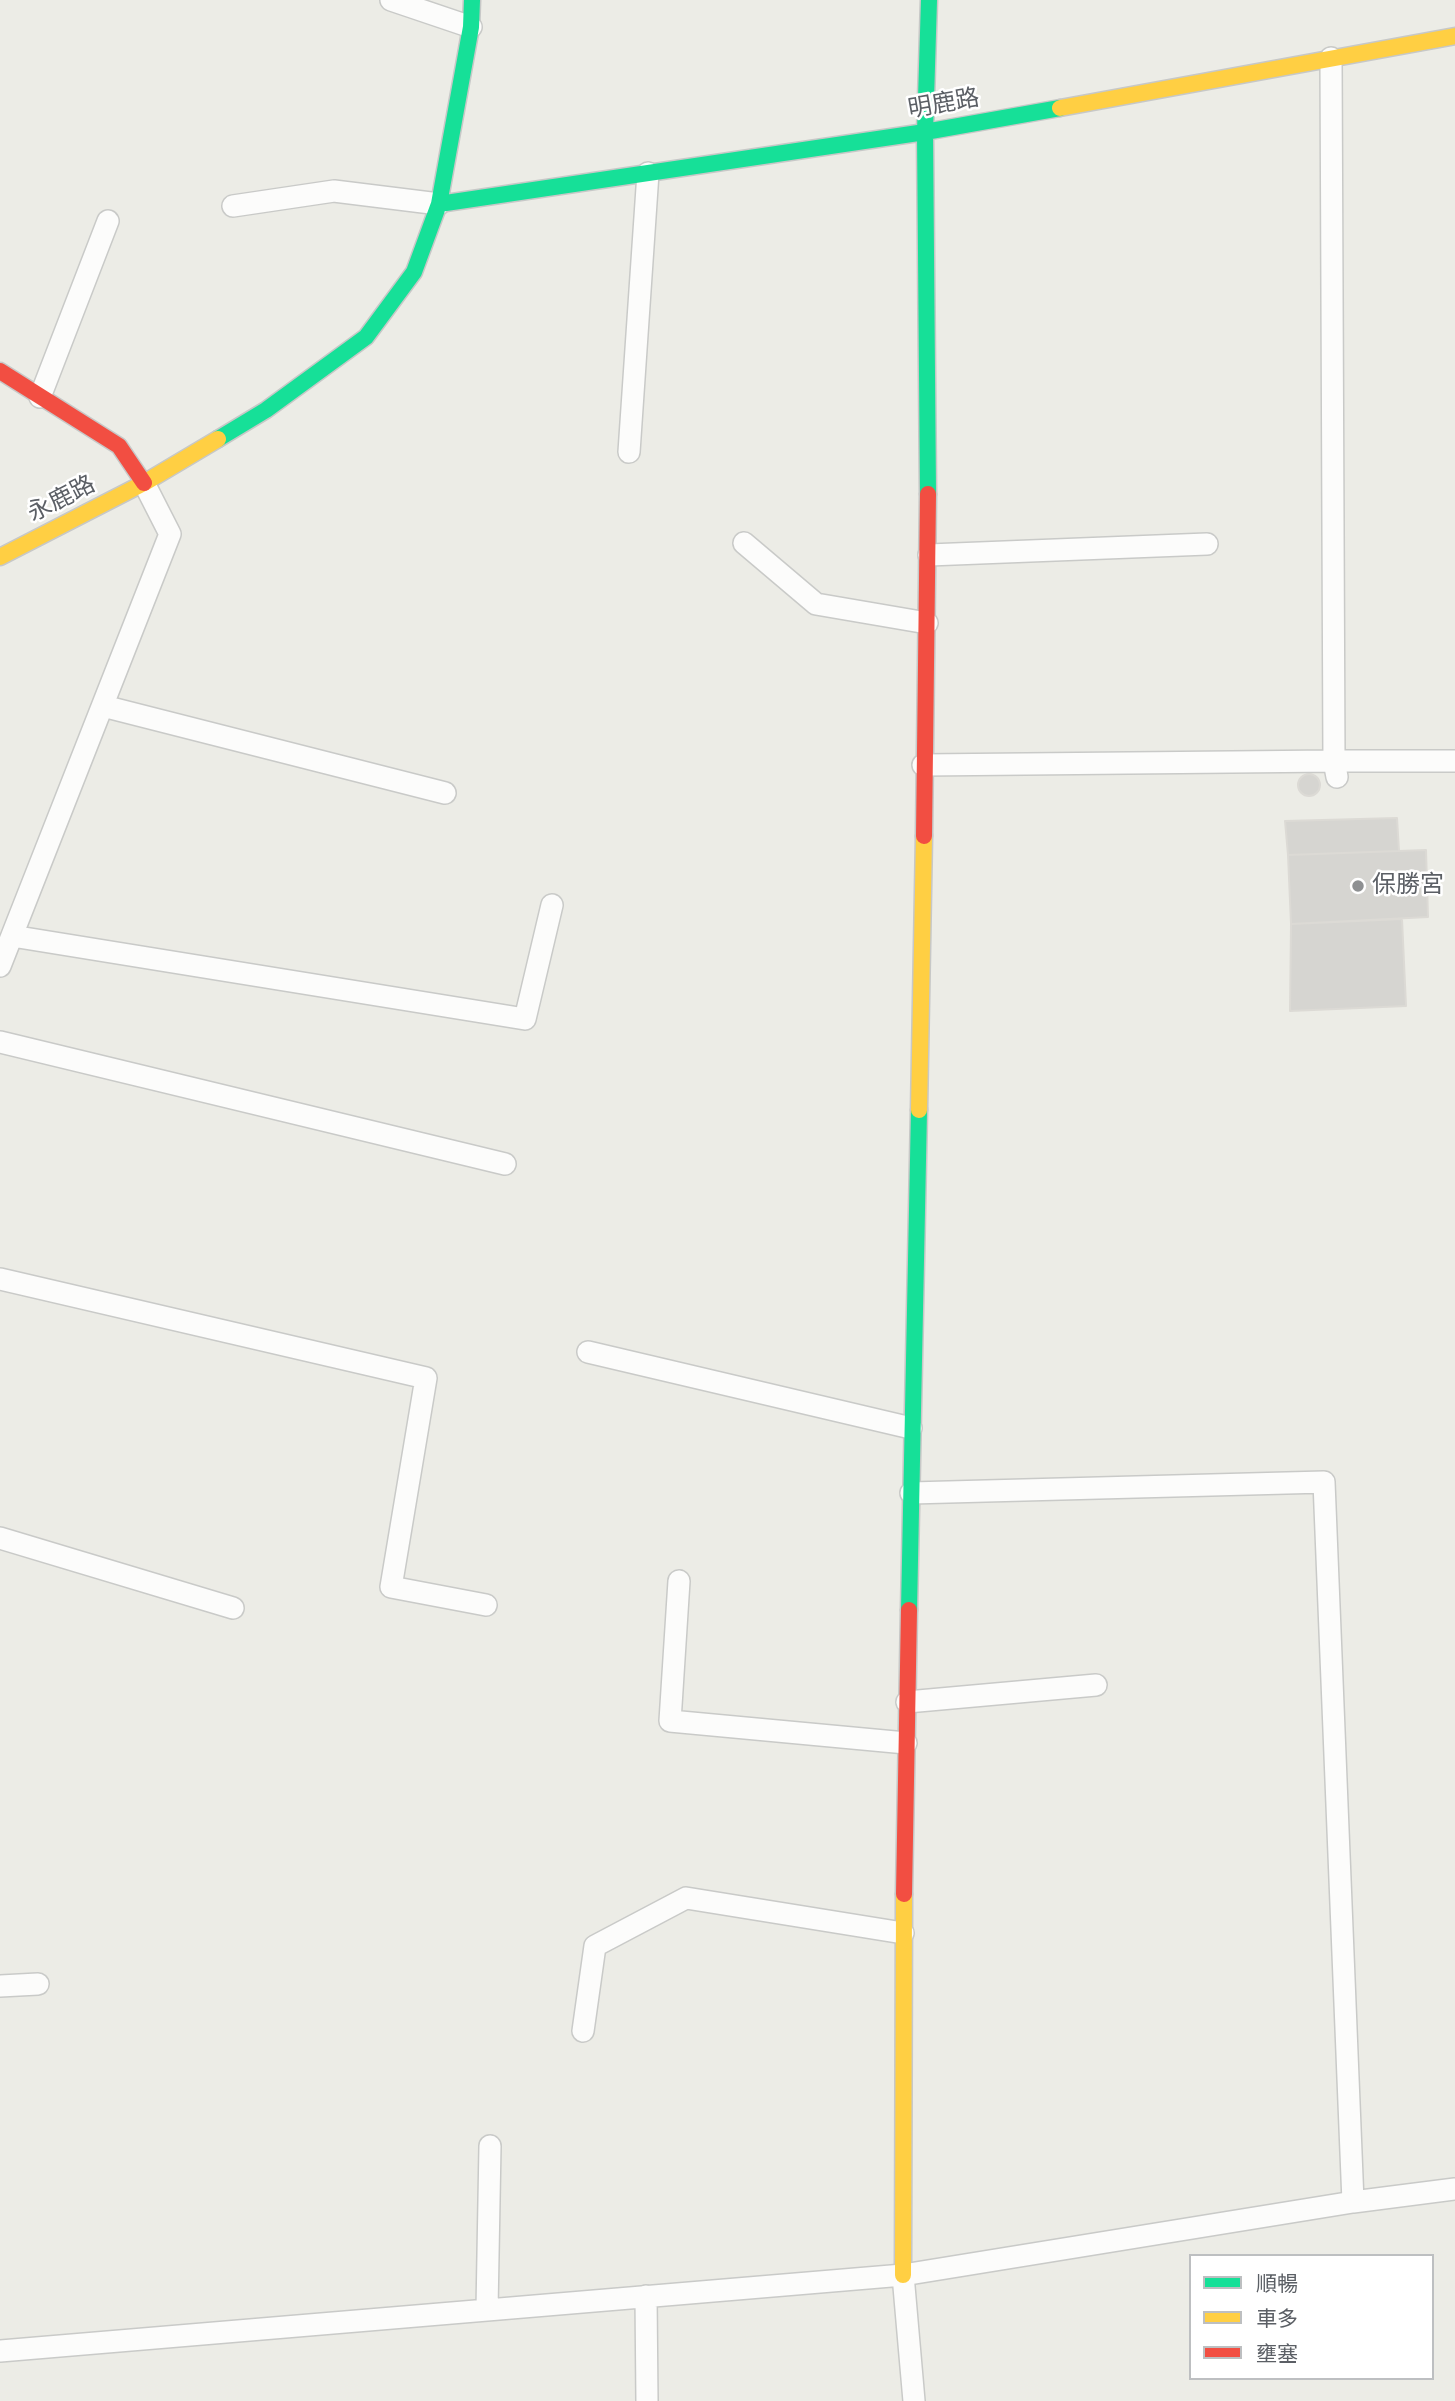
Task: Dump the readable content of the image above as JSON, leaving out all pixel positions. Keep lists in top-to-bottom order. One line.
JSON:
{"streets":{"street":["明鹿路","永鹿路"]},"crossings":[["明鹿路","永鹿路"]],"places":["保勝宮"],"legend":["順暢","車多","壅塞"]}
